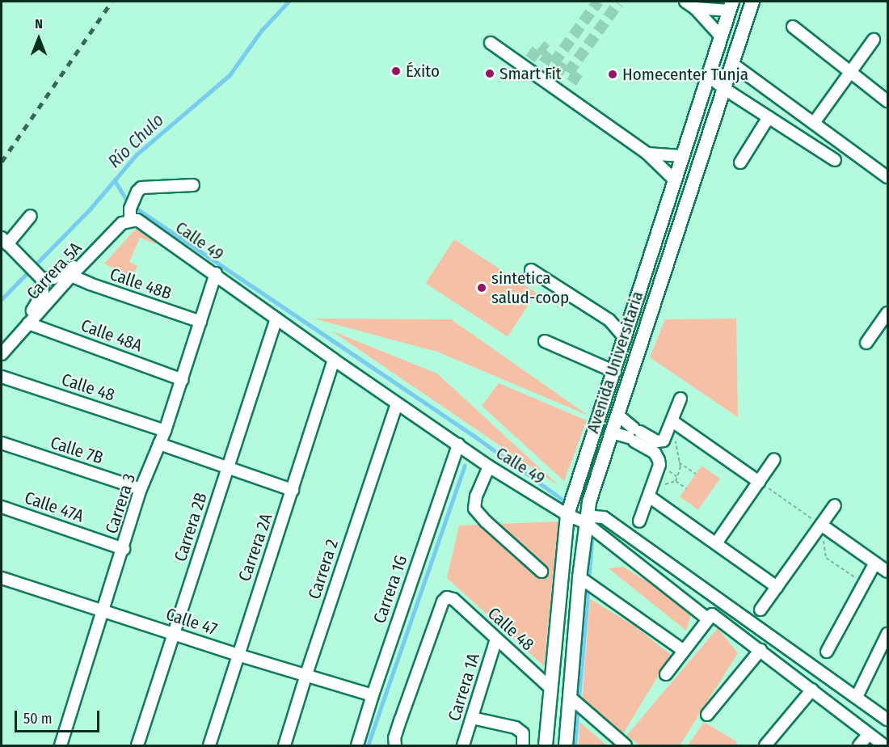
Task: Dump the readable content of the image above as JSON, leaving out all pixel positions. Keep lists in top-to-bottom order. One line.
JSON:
{"streets":{"main road":["Avenida Universitaria"],"street":["Calle 49","Carrera 5A","Calle 48B","Calle 48A","Calle 48","Calle 7B","Carrera 3","Calle 47A","Carrera 2B","Carrera 2A","Carrera 2","Carrera 1G","Calle 47","Carrera 1A"]},"crossings":[["Calle 49","Carrera 5A"],["Calle 49","Avenida Universitaria"],["Calle 49","Carrera 3"],["Calle 49","Carrera 2B"],["Calle 49","Carrera 2A"],["Calle 49","Carrera 2"],["Calle 49","Carrera 1G"],["Carrera 5A","Calle 48B"],["Carrera 5A","Calle 48A"],["Calle 48B","Carrera 3"],["Calle 48A","Carrera 3"],["Avenida Universitaria","Calle 48"],["Calle 48","Carrera 3"],["Calle 48","Carrera 1A"],["Calle 7B","Carrera 3"],["Carrera 3","Calle 47A"],["Carrera 3","Calle 47"],["Carrera 2B","Calle 47"],["Carrera 2A","Calle 47"],["Carrera 2","Calle 47"],["Carrera 1G","Calle 47"]],"water":["Río Chulo"],"places":["Éxito","Smart Fit","Homecenter Tunja","sintetica salud-coop"],"scale_bar":"50 m","north":"top"}
